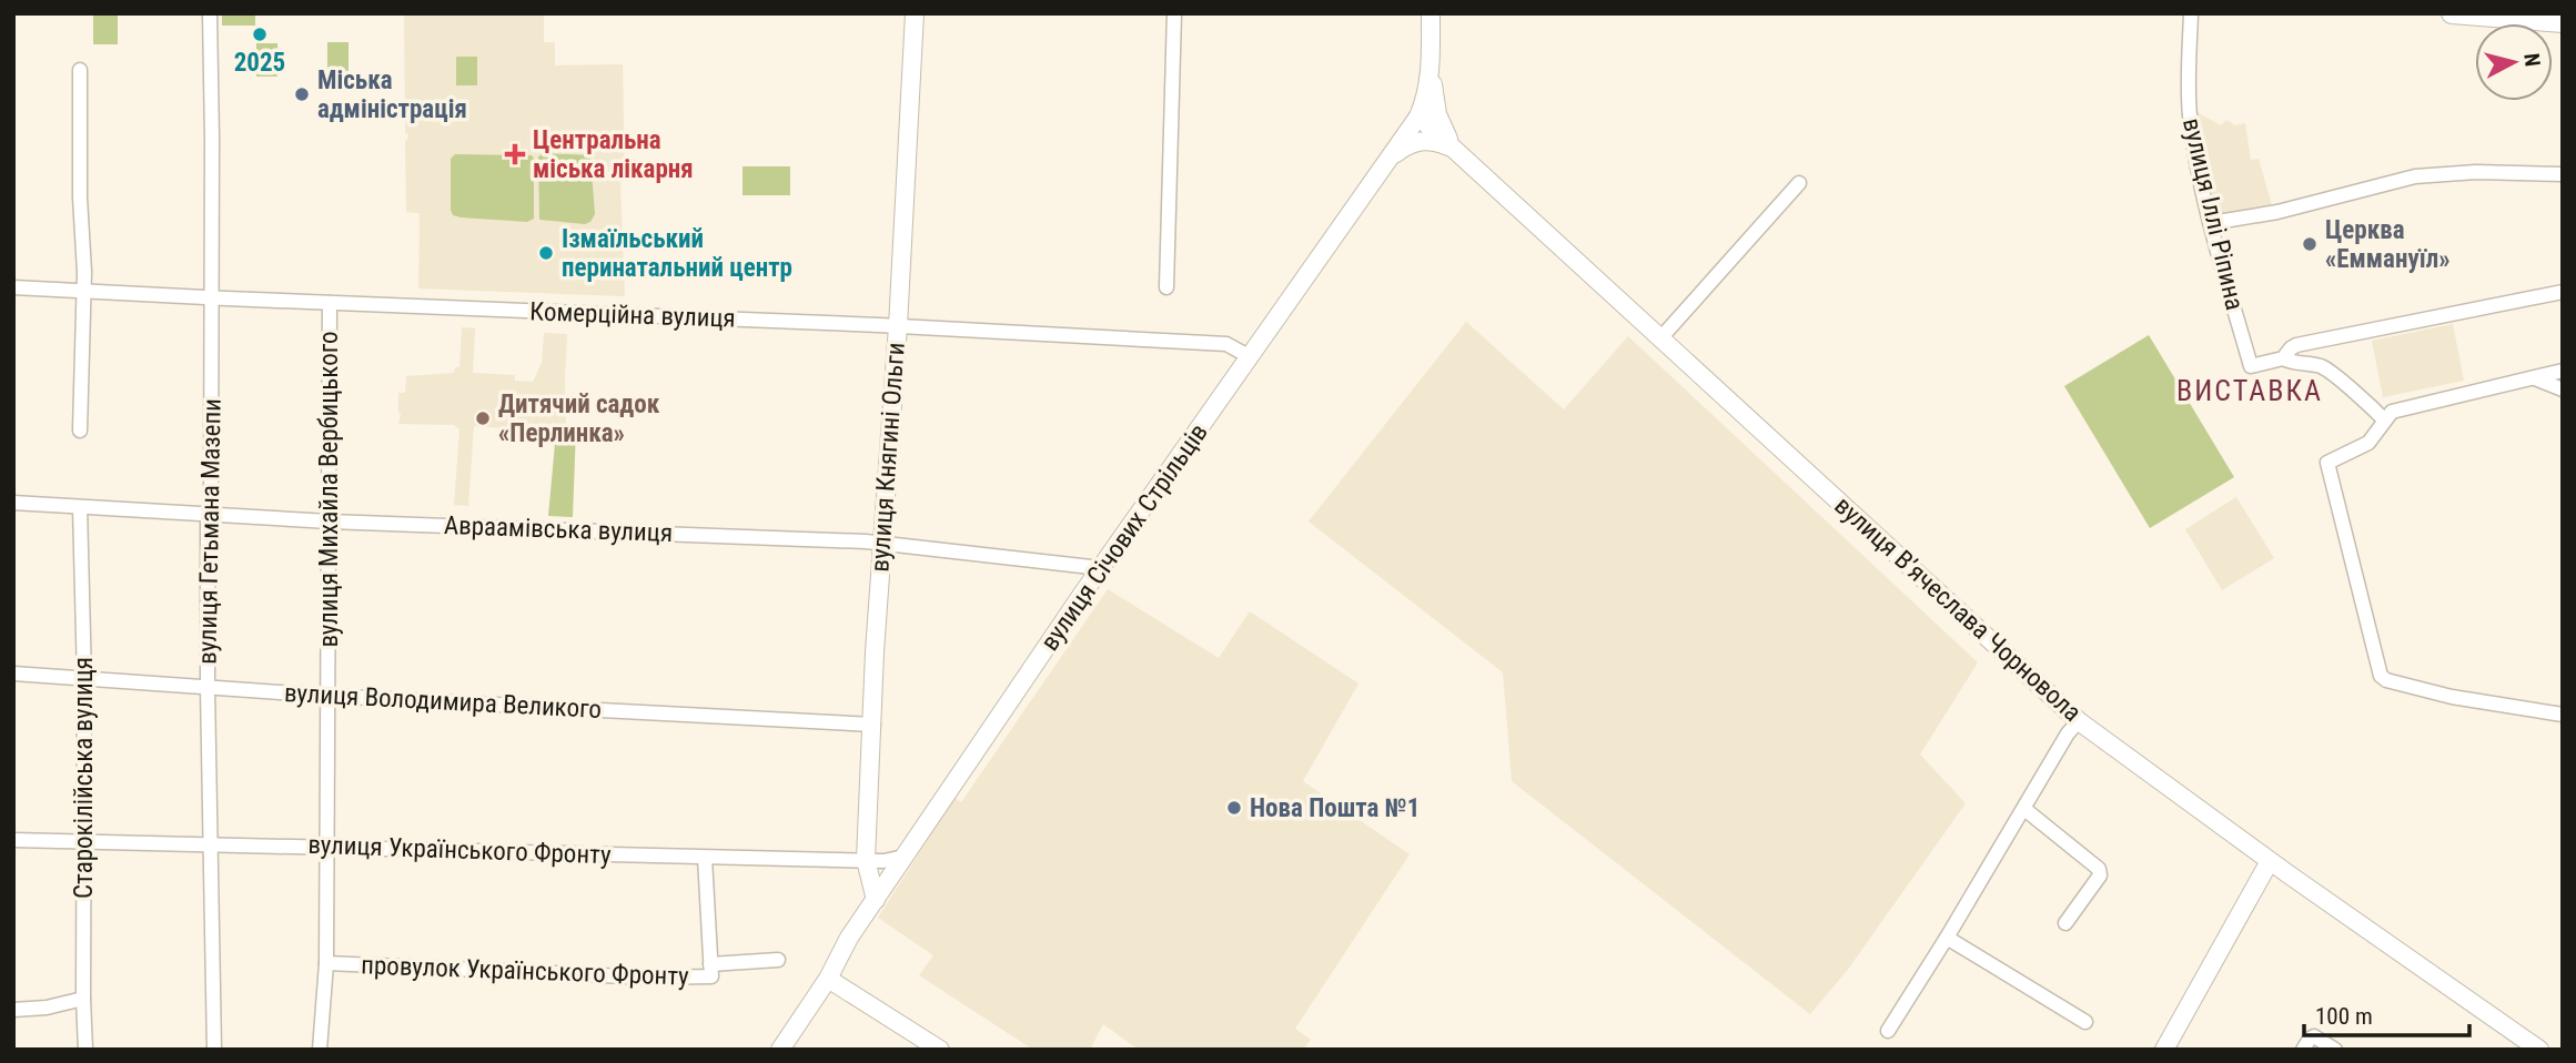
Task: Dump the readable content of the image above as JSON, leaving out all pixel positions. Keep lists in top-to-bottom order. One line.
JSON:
{"streets":{"street":["вулиця Іллі Ріпина","Комерційна вулиця","вулиця Княгині Ольги","вулиця Михайла Вербицького","Авраамівська вулиця","вулиця Гетьмана Мазепи","вулиця Січових Стрільців","вулиця Вʼячеслава Чорновола","вулиця Володимира Великого","Старокілійська вулиця","вулиця Українського Фронту","провулок Українського Фронту"]},"crossings":[["Комерційна вулиця","вулиця Княгині Ольги"],["Комерційна вулиця","вулиця Михайла Вербицького"],["Комерційна вулиця","вулиця Гетьмана Мазепи"],["Комерційна вулиця","вулиця Січових Стрільців"],["вулиця Княгині Ольги","Авраамівська вулиця"],["вулиця Княгині Ольги","вулиця Січових Стрільців"],["вулиця Княгині Ольги","вулиця Володимира Великого"],["вулиця Княгині Ольги","вулиця Українського Фронту"],["вулиця Михайла Вербицького","Авраамівська вулиця"],["вулиця Михайла Вербицького","вулиця Володимира Великого"],["вулиця Михайла Вербицького","вулиця Українського Фронту"],["вулиця Михайла Вербицького","провулок Українського Фронту"],["Авраамівська вулиця","вулиця Гетьмана Мазепи"],["Авраамівська вулиця","вулиця Січових Стрільців"],["Авраамівська вулиця","Старокілійська вулиця"],["вулиця Гетьмана Мазепи","вулиця Володимира Великого"],["вулиця Гетьмана Мазепи","вулиця Українського Фронту"],["вулиця Січових Стрільців","вулиця Вʼячеслава Чорновола"],["вулиця Січових Стрільців","вулиця Українського Фронту"],["вулиця Володимира Великого","Старокілійська вулиця"],["Старокілійська вулиця","вулиця Українського Фронту"],["вулиця Українського Фронту","провулок Українського Фронту"]],"districts":["ВИСТАВКА"],"places":{"other":["2025","Міська адміністрація","Церква «Еммануїл»","Ізмаїльський перинатальний центр","Дитячий садок «Перлинка»","Нова Пошта №1"],"health":["Центральна міська лікарня"]},"scale_bar":"100 m","north":"right"}
